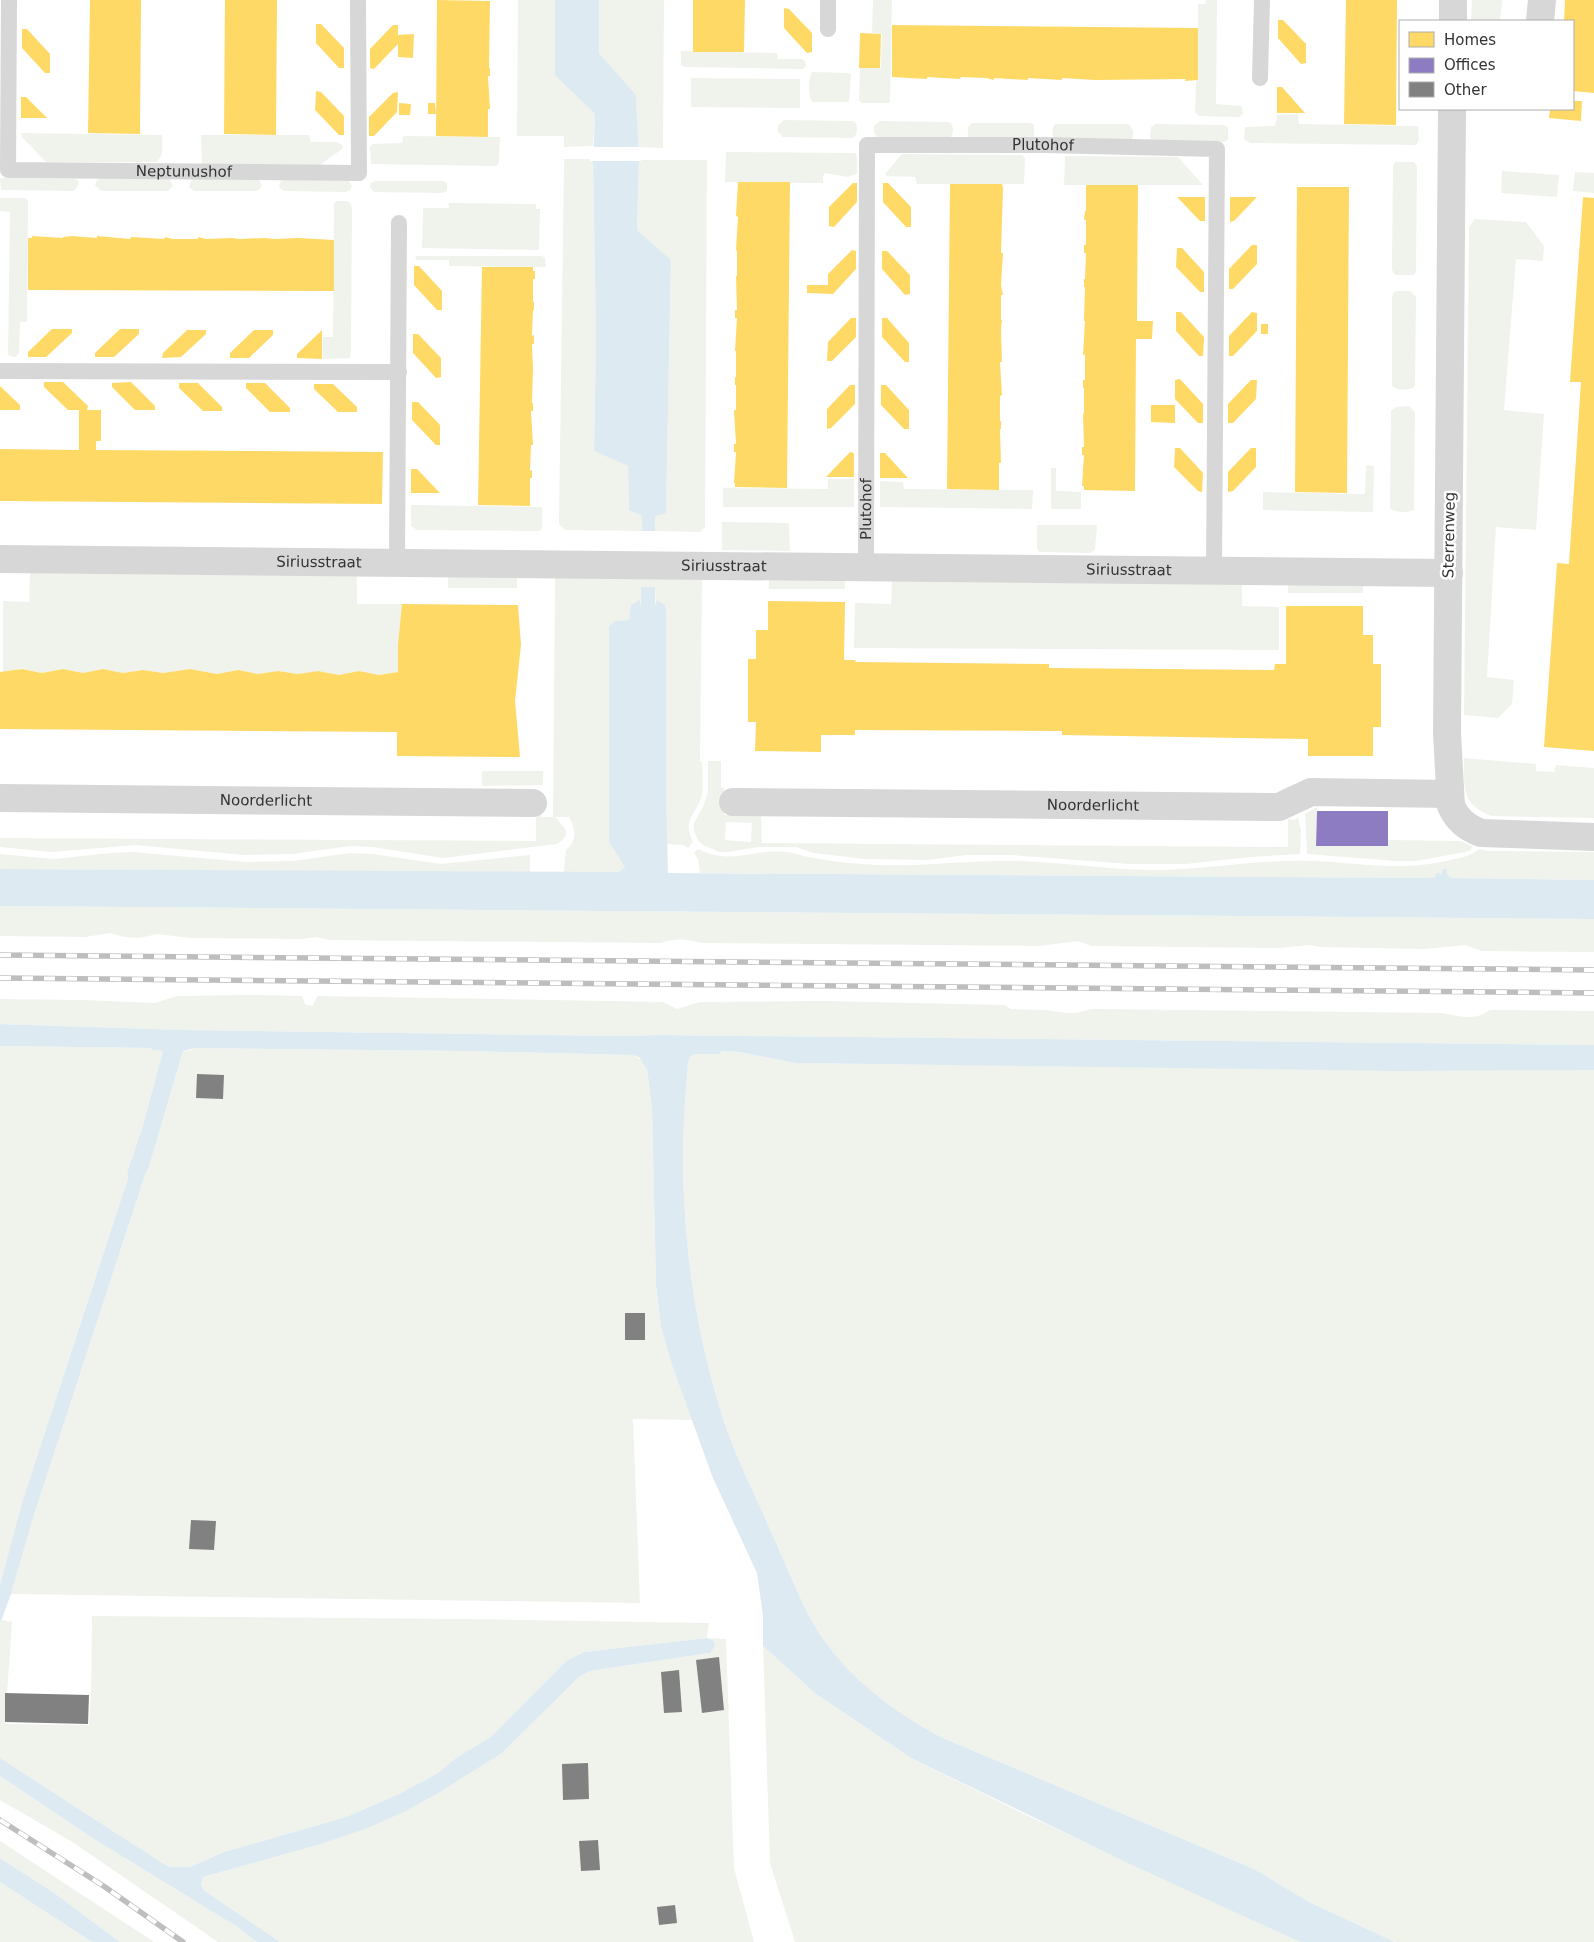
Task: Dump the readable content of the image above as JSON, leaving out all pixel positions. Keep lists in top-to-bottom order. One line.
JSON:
{"streets":{"street":["Sterrenweg","Siriusstraat","Noorderlicht"],"lane":["Plutohof","Neptunushof"]},"crossings":[["Plutohof","Siriusstraat"],["Sterrenweg","Siriusstraat"],["Sterrenweg","Noorderlicht"]],"legend":["Homes","Offices","Other"]}
